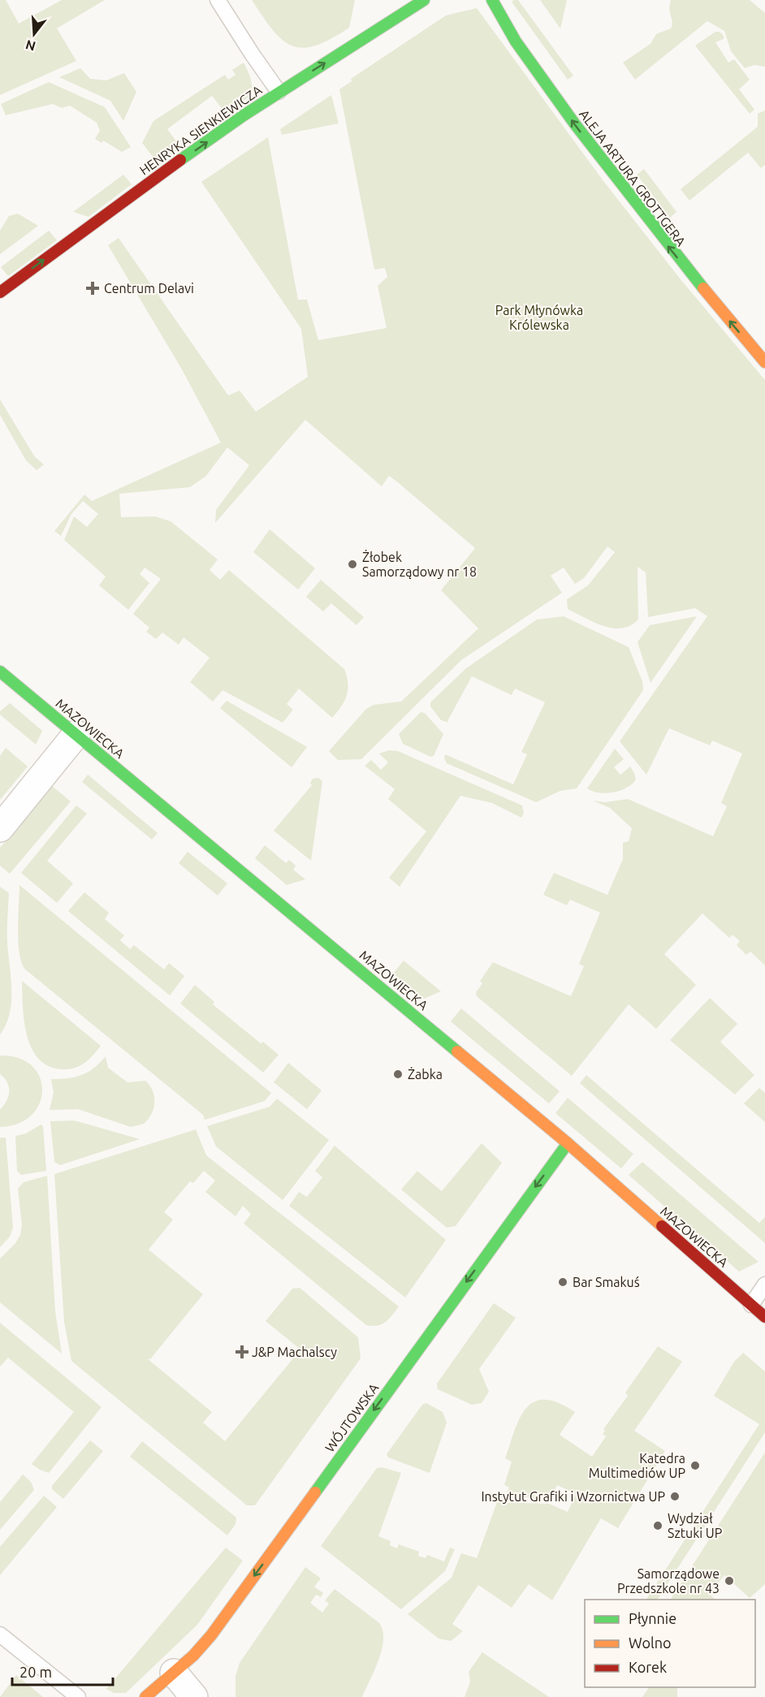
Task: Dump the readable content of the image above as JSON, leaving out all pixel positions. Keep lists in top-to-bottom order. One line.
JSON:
{"streets":{"street":["HENRYKA SIENKIEWICZA","ALEJA ARTURA GROTTGERA","MAZOWIECKA","WÓJTOWSKA"]},"crossings":[["MAZOWIECKA","WÓJTOWSKA"]],"one_way":["HENRYKA SIENKIEWICZA","ALEJA ARTURA GROTTGERA","WÓJTOWSKA"],"parks":["Park Młynówka Królewska"],"places":{"health":["Centrum Delavi","J&P Machalscy"],"other":["Żłobek Samorządowy nr 18","Żabka","Bar Smakuś","Katedra Multimediów UP","Instytut Grafiki i Wzornictwa UP","Wydział Sztuki UP","Samorządowe Przedszkole nr 43"]},"legend":["Płynnie","Wolno","Korek"],"scale_bar":"20 m","north":"bottom"}
